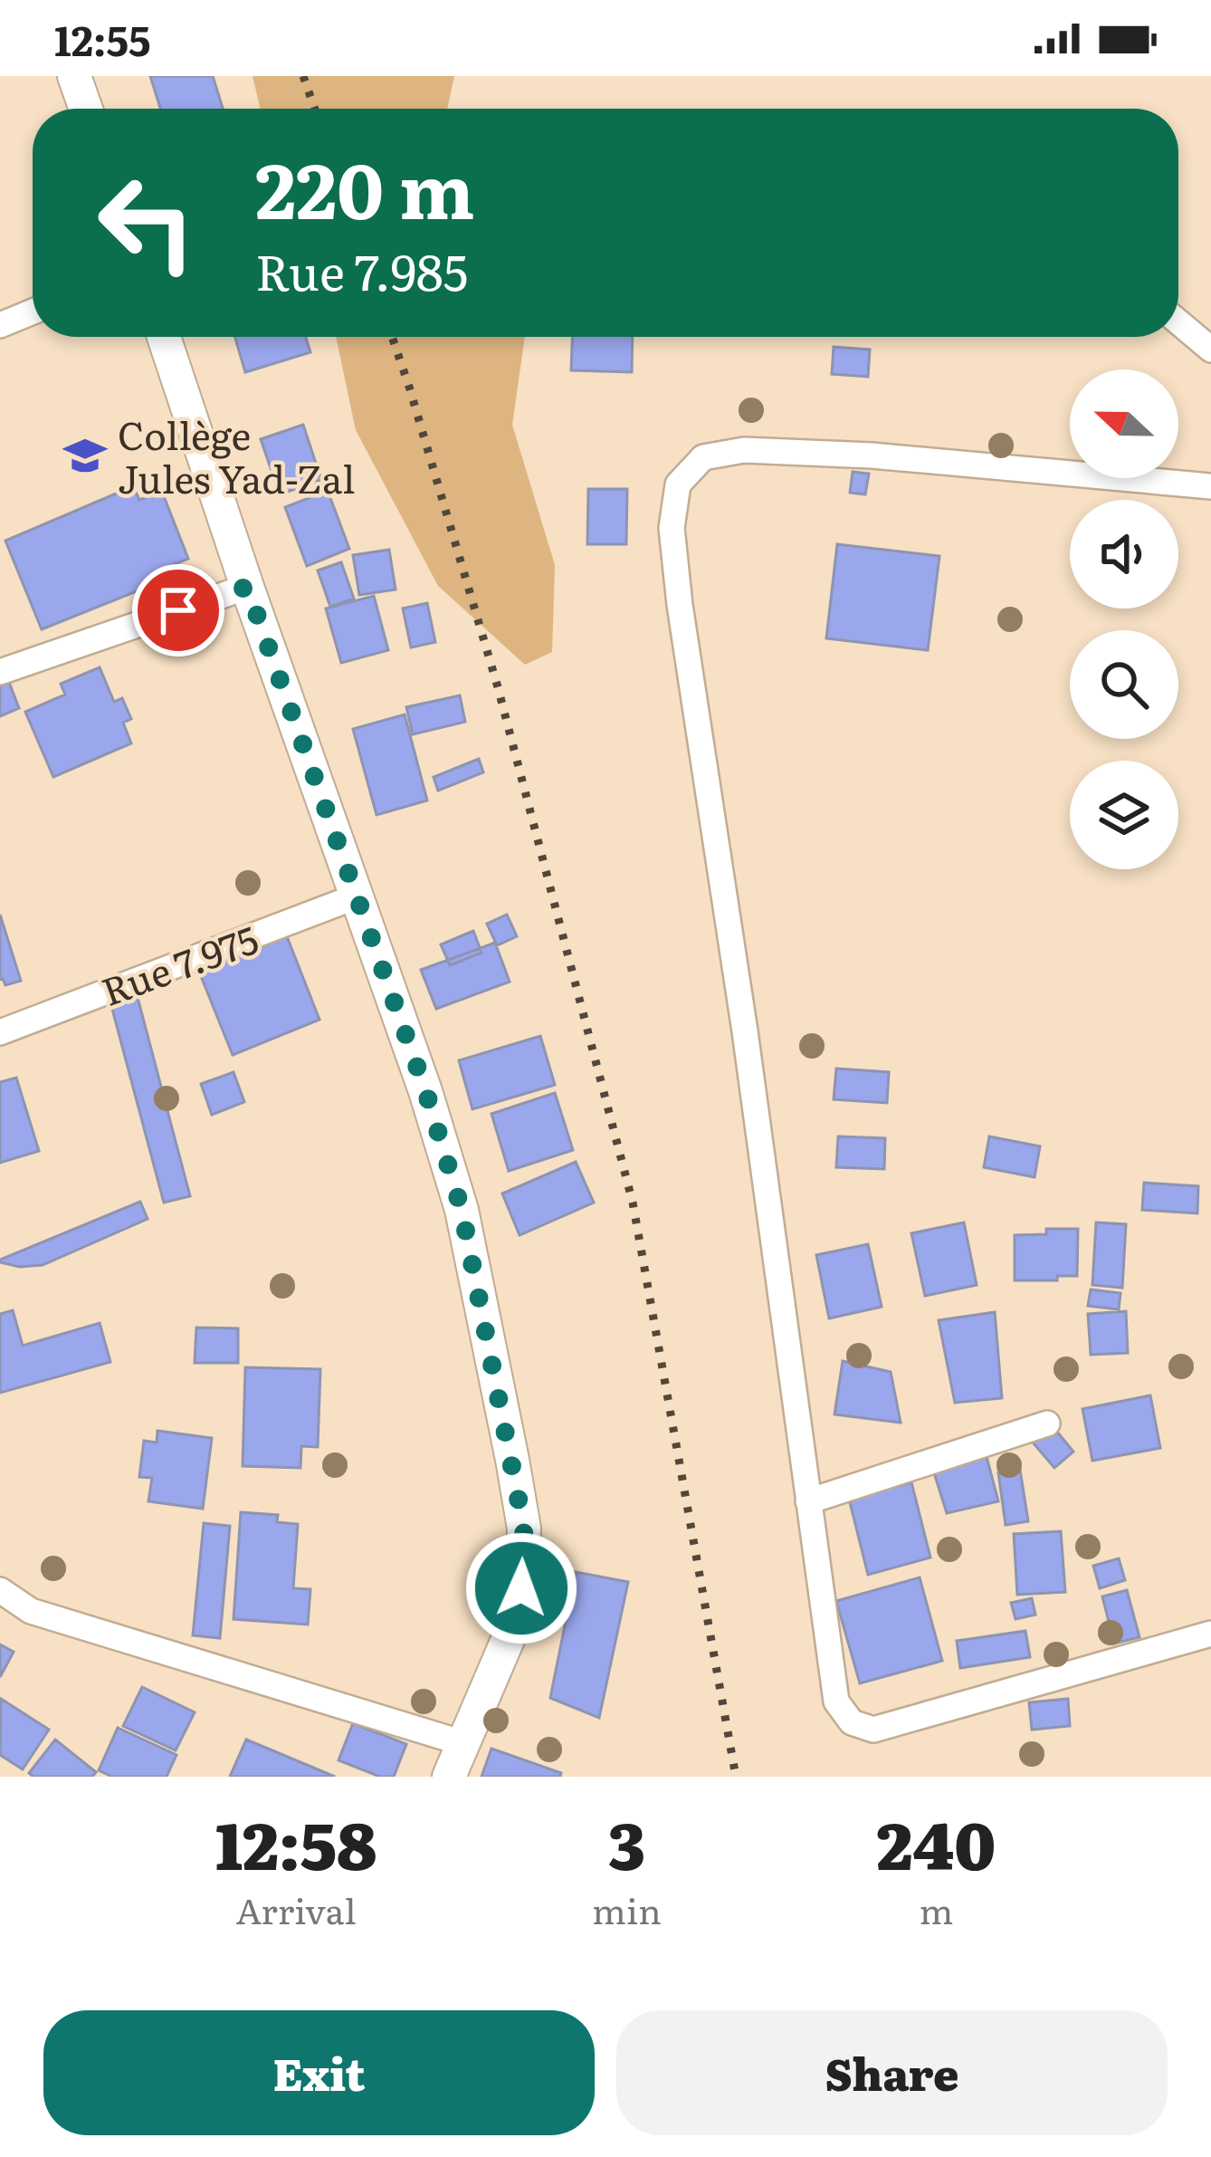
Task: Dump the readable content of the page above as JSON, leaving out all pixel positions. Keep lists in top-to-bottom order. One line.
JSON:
{"streets":{"street":["Rue 7.975"]},"places":{"school or university":["Collège Jules Yad-Zal"]},"north":"left","page":{"status":"12:55","turn":["220 m","Rue 7.985"],"eta":["12:58","Arrival","3","min","240","m"],"buttons":["Exit","Share"]}}
